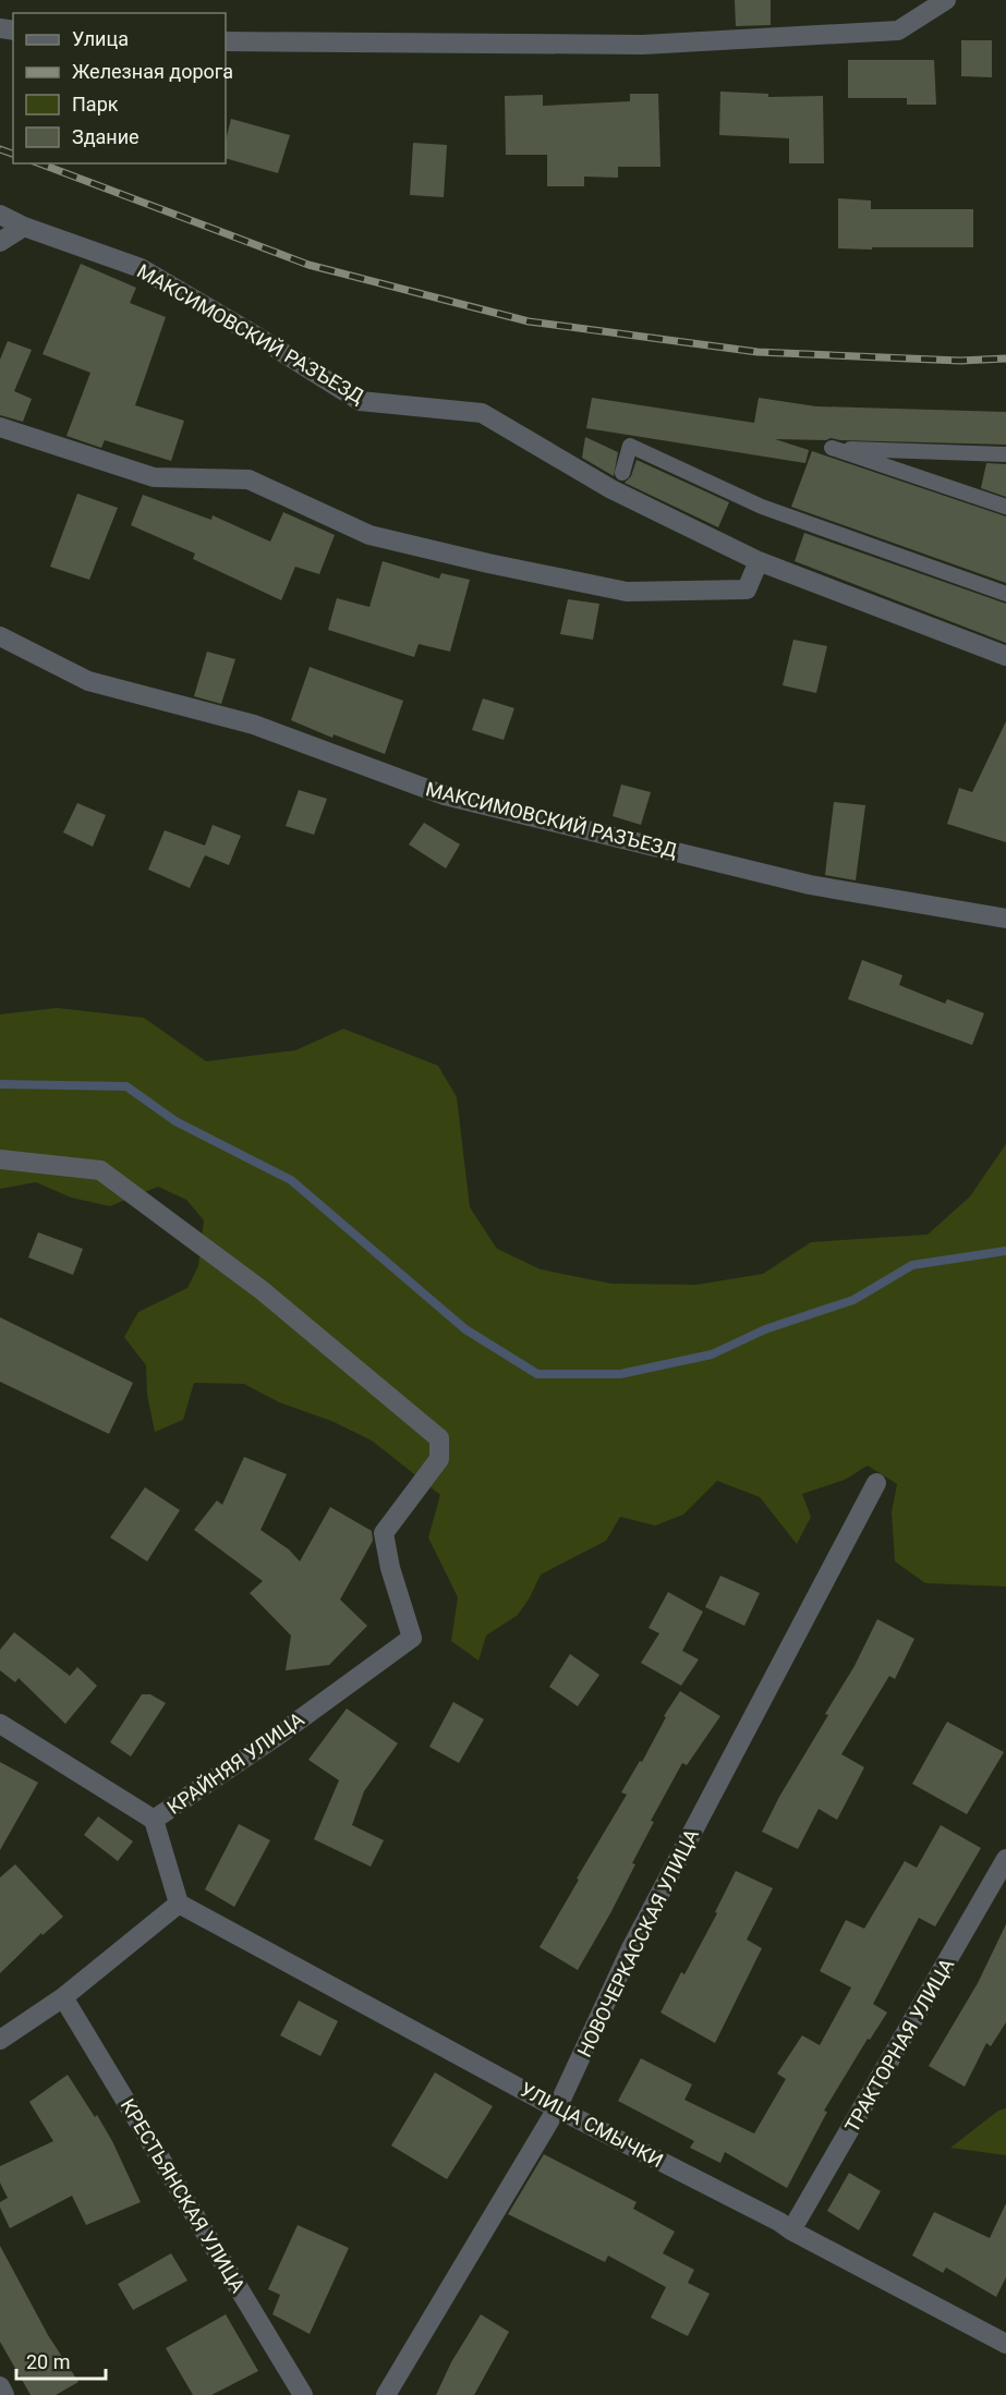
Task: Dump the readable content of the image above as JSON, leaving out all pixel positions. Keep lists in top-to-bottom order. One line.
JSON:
{"streets":{"street":["МАКСИМОВСКИЙ РАЗЪЕЗД","КРАЙНЯЯ УЛИЦА","НОВОЧЕРКАССКАЯ УЛИЦА","ТРАКТОРНАЯ УЛИЦА","УЛИЦА СМЫЧКИ","КРЕСТЬЯНСКАЯ УЛИЦА"]},"crossings":[["КРАЙНЯЯ УЛИЦА","УЛИЦА СМЫЧКИ"],["НОВОЧЕРКАССКАЯ УЛИЦА","УЛИЦА СМЫЧКИ"],["ТРАКТОРНАЯ УЛИЦА","УЛИЦА СМЫЧКИ"]],"legend":["Улица","Железная дорога","Парк","Здание"],"scale_bar":"20 m"}
